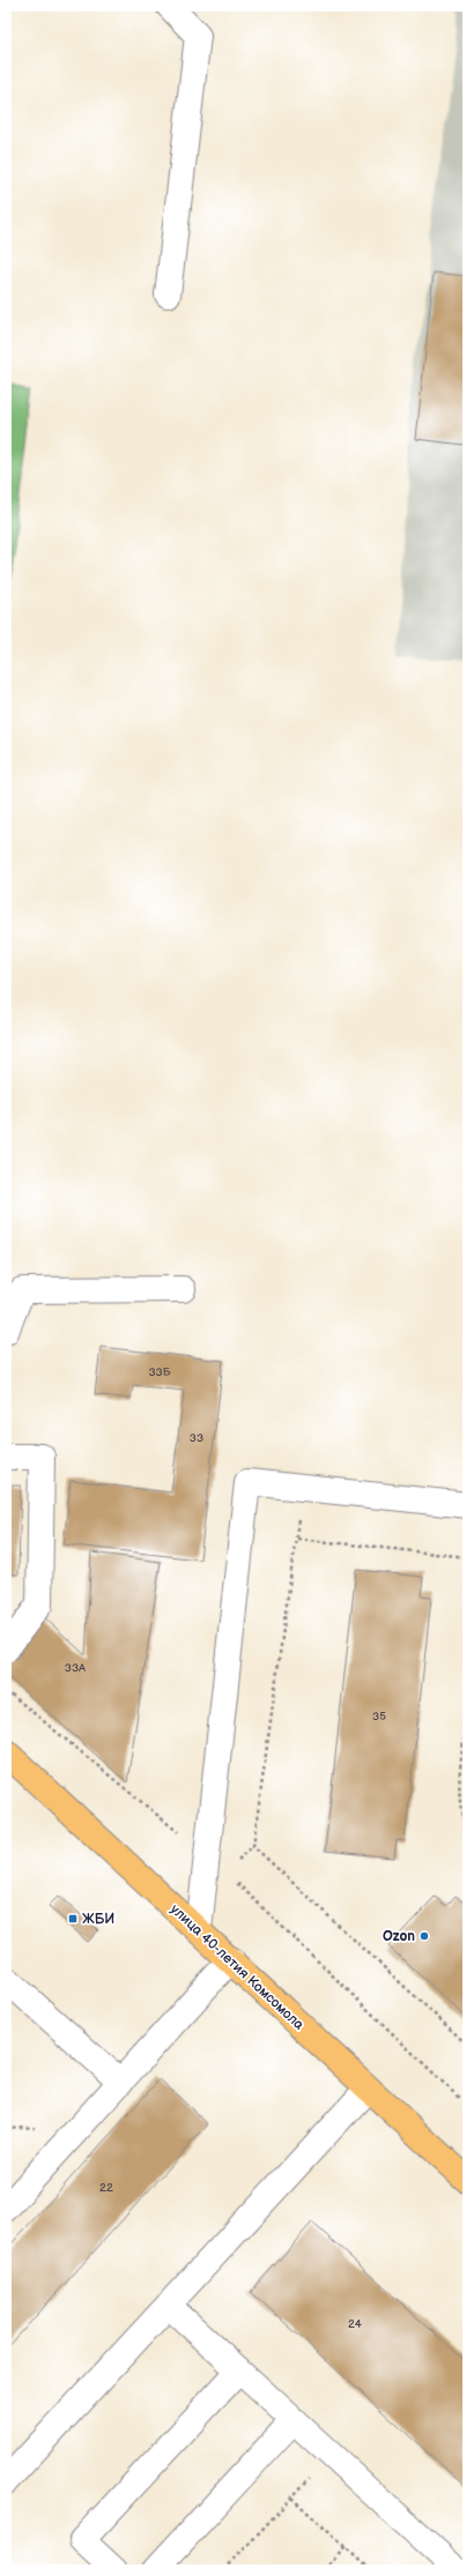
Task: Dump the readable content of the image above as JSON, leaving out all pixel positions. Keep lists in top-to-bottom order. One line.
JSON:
{"streets":{"main road":["улица 40-летия Комсомола"]},"places":{"transit":["ЖБИ"],"other":["Ozon"]},"house_numbers":["33Б","33","33А","35","22","24"]}
